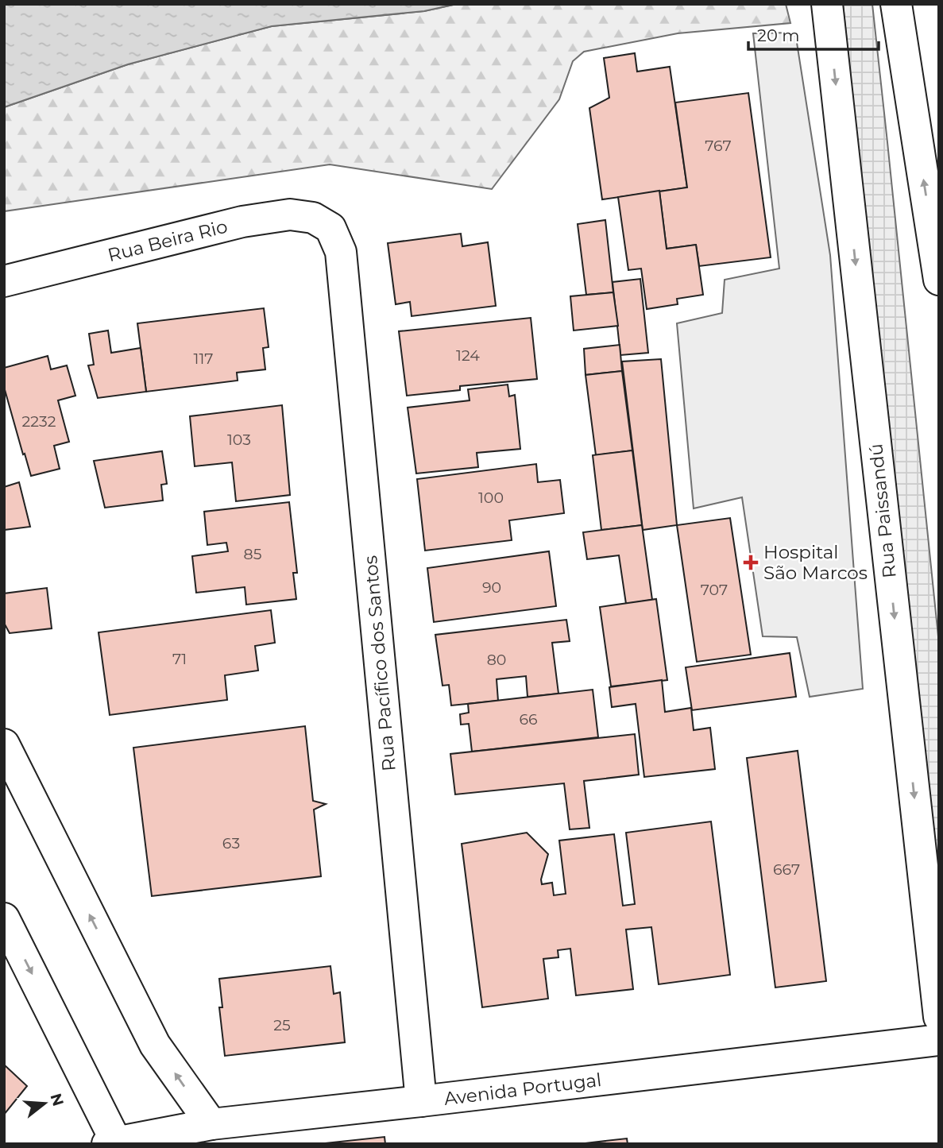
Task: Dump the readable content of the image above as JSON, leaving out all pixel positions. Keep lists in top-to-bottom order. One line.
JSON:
{"streets":{"main road":["Rua Beira Rio","Rua Paissandú","Rua Pacífico dos Santos","Avenida Portugal"]},"crossings":[["Rua Beira Rio","Rua Pacífico dos Santos"],["Rua Pacífico dos Santos","Avenida Portugal"]],"one_way":["Rua Paissandú"],"places":{"health":["Hospital São Marcos"]},"house_numbers":["767","124","117","2232","103","100","85","90","707","71","80","66","63","667","25"],"scale_bar":"20 m","north":"right"}
